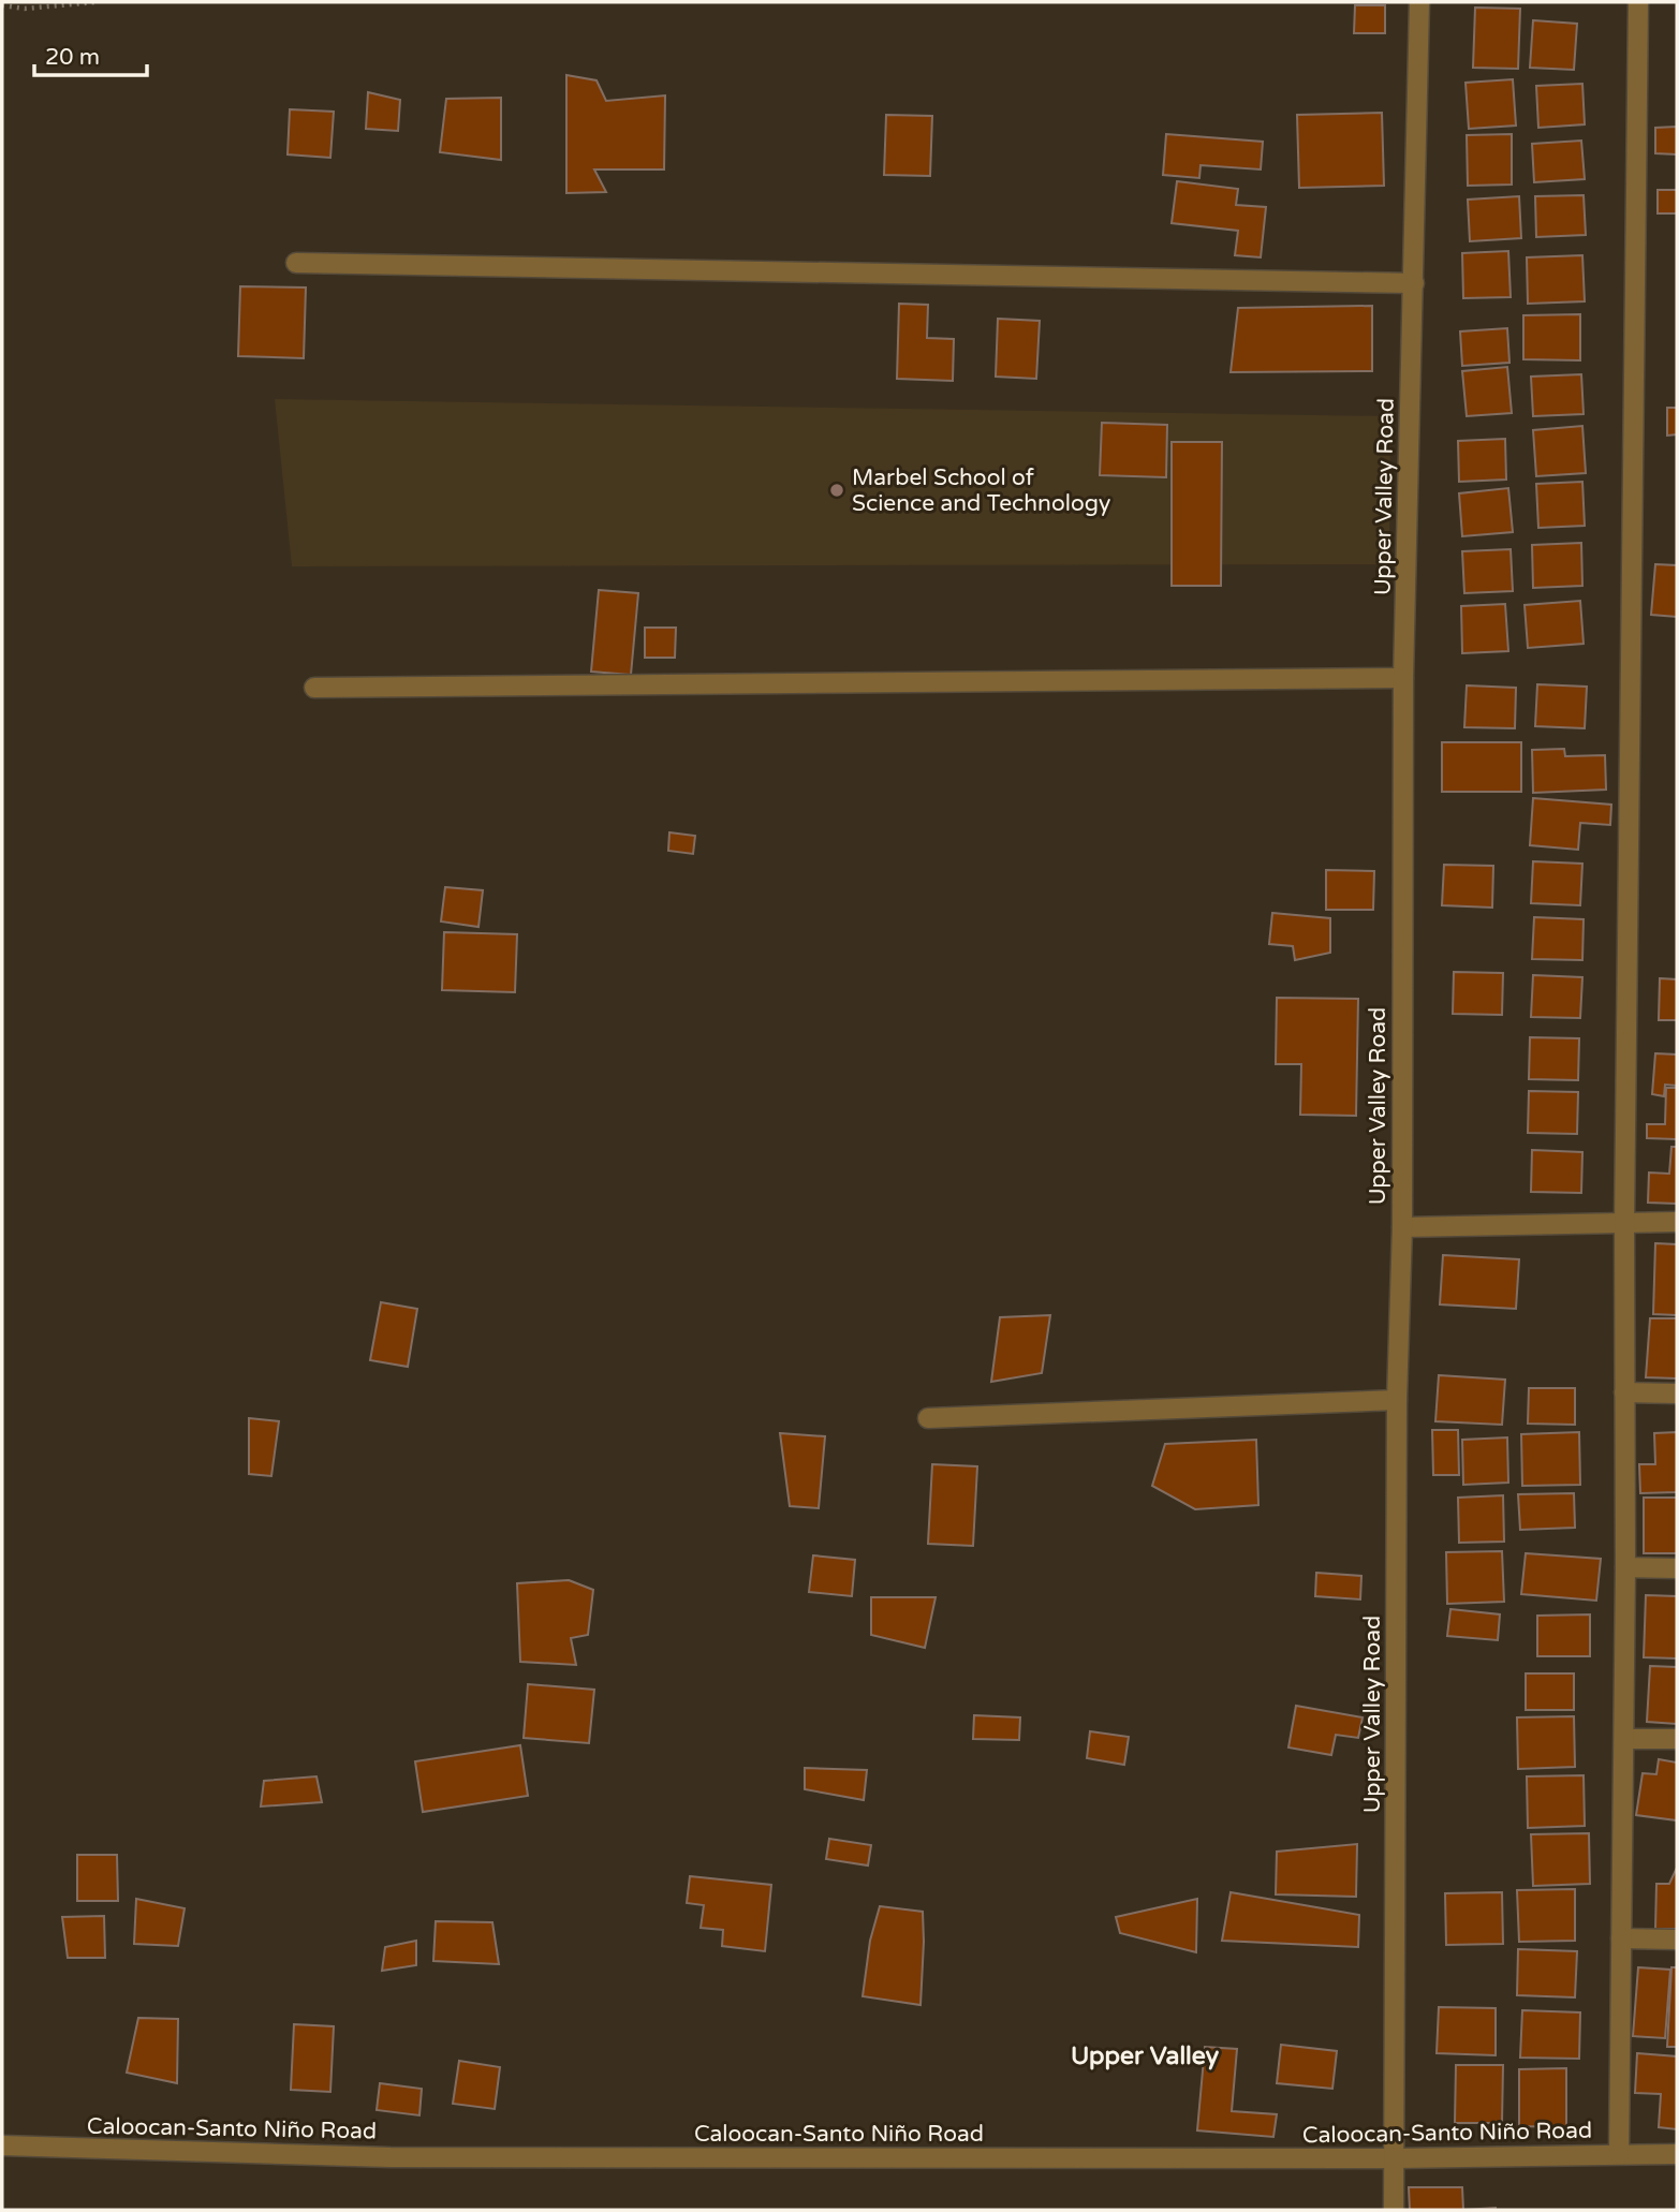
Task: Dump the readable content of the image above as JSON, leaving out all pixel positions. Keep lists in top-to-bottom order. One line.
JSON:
{"streets":{"street":["Upper Valley Road","Caloocan-Santo Niño Road"]},"crossings":[["Upper Valley Road","Caloocan-Santo Niño Road"]],"districts":["Upper Valley"],"places":["Marbel School of Science and Technology"],"scale_bar":"20 m"}
